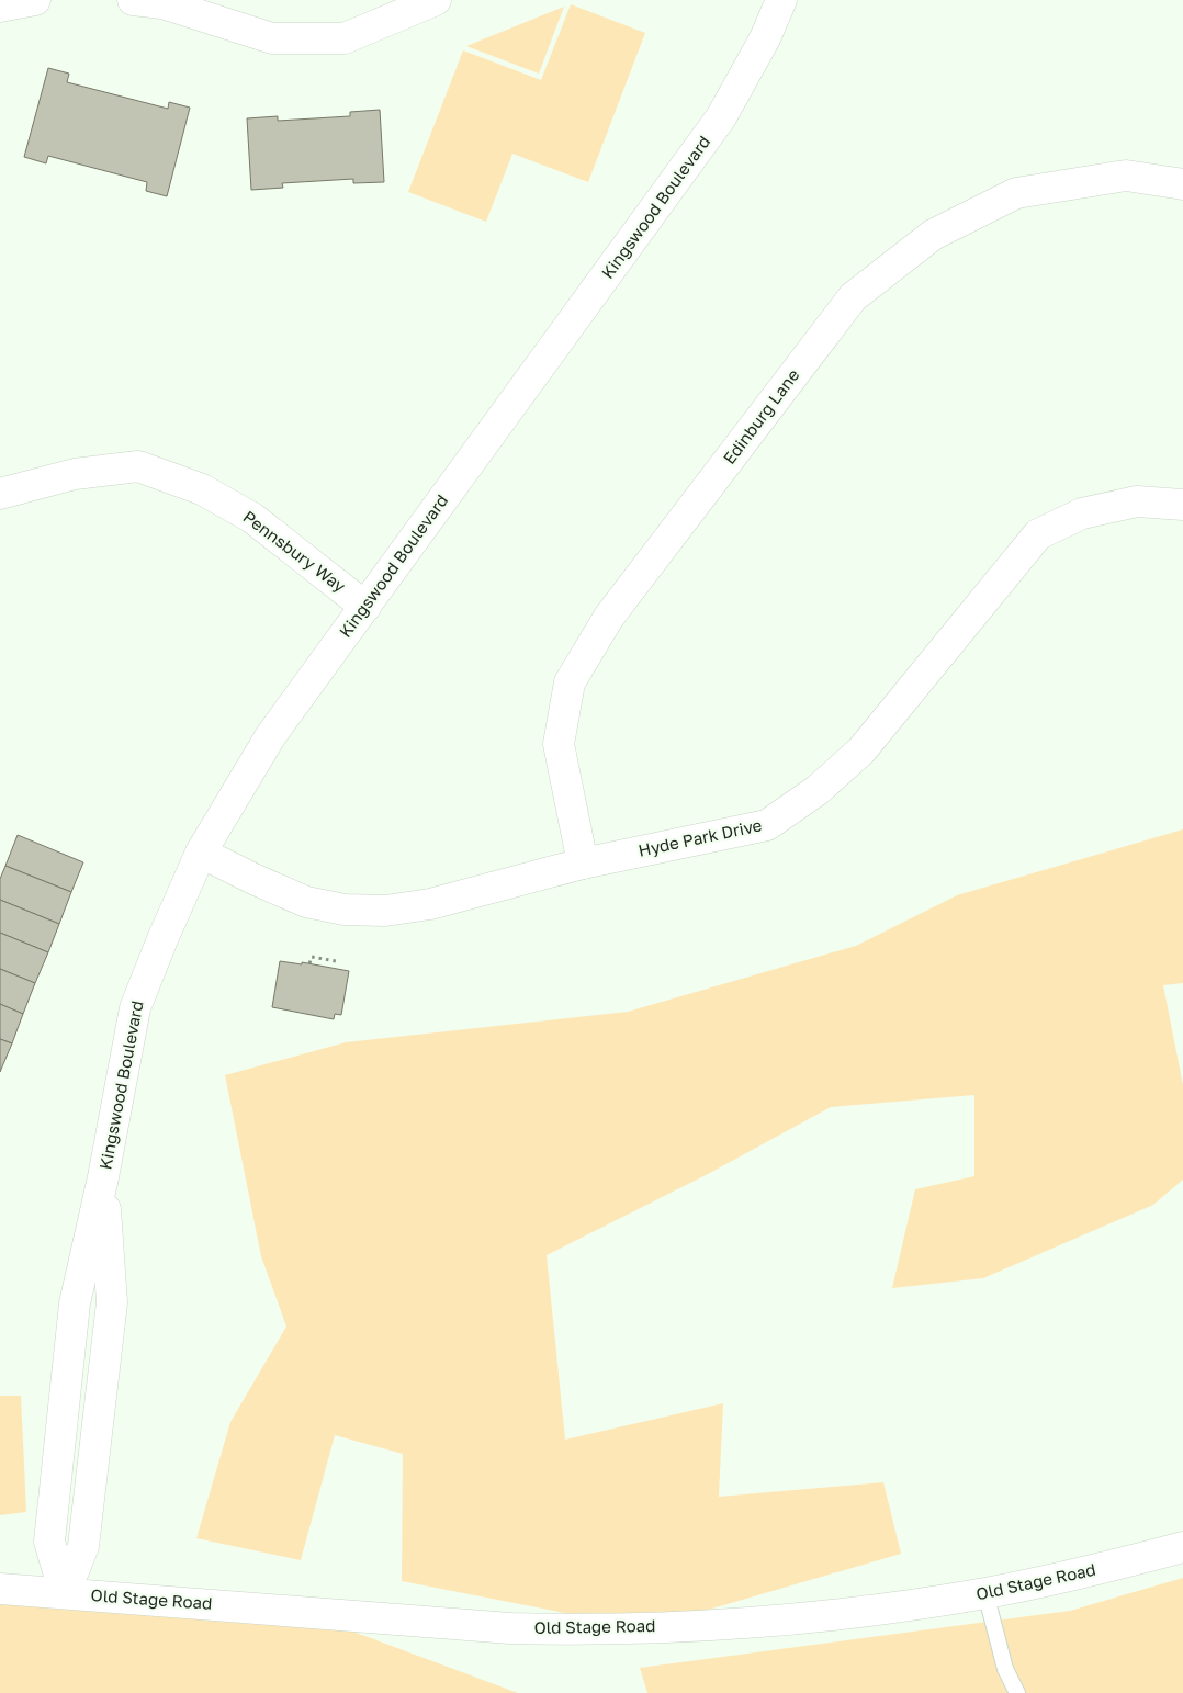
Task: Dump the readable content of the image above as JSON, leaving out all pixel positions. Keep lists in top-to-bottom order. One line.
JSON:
{"streets":{"street":["Kingswood Boulevard","Edinburg Lane","Pennsbury Way","Hyde Park Drive","Old Stage Road"]},"crossings":[["Kingswood Boulevard","Pennsbury Way"],["Kingswood Boulevard","Hyde Park Drive"],["Kingswood Boulevard","Old Stage Road"],["Edinburg Lane","Hyde Park Drive"]]}
